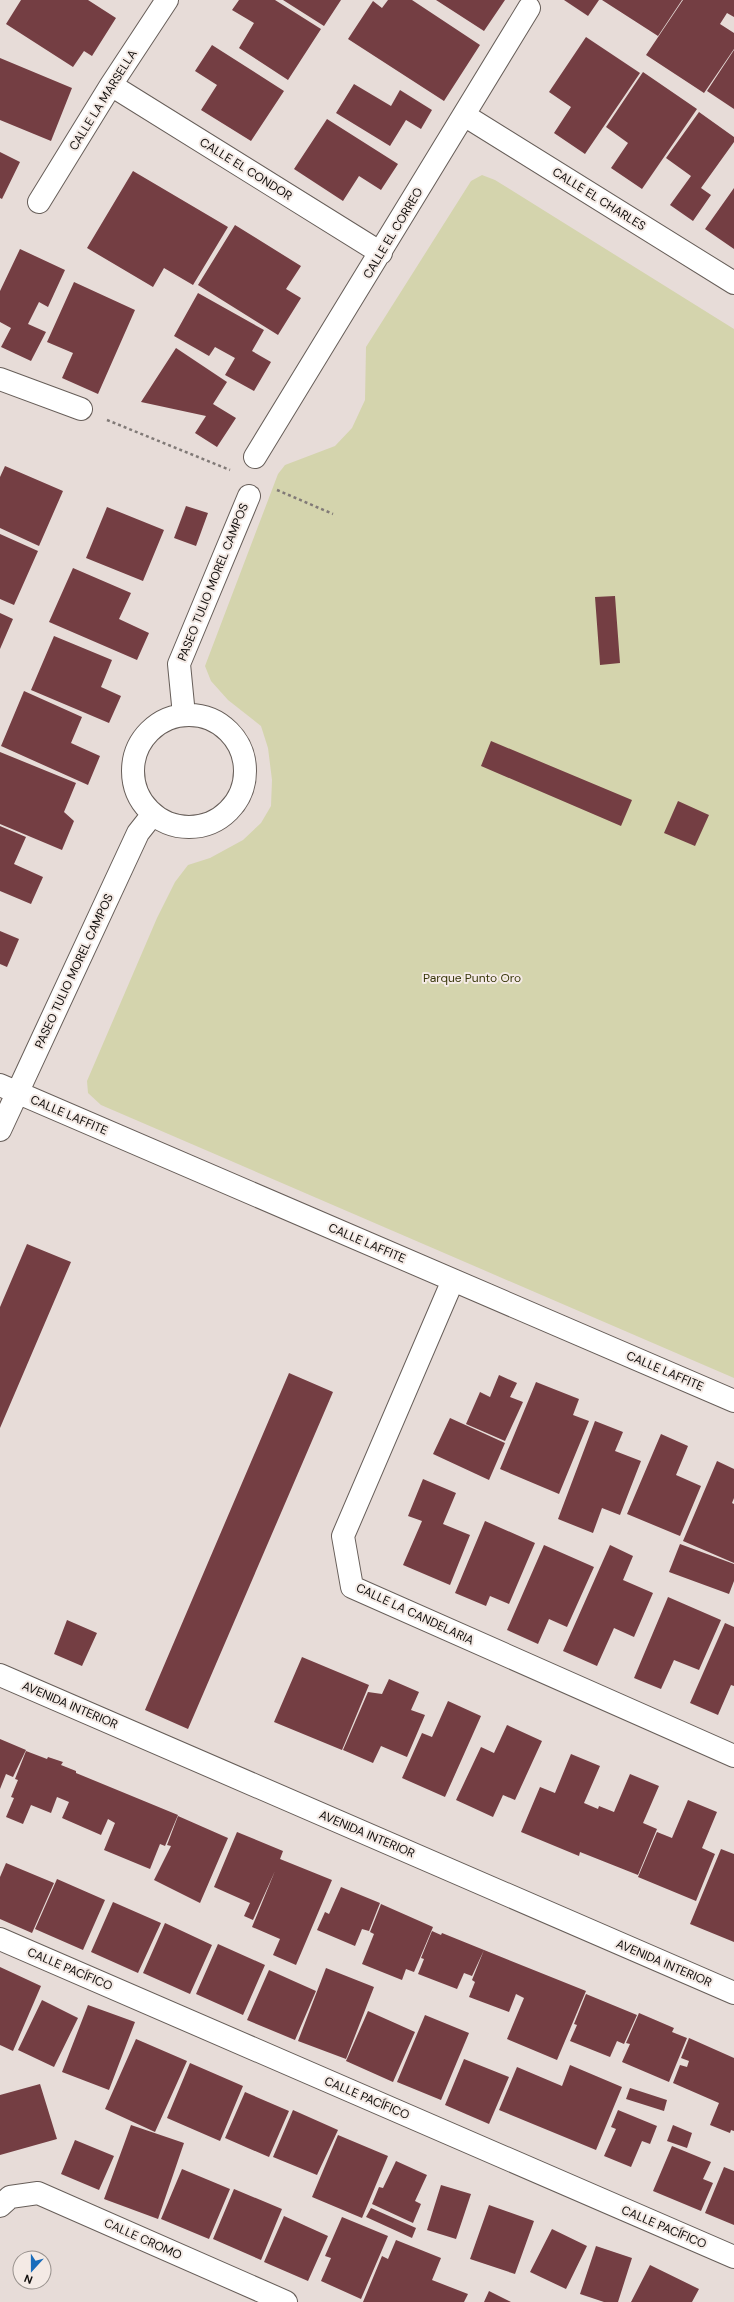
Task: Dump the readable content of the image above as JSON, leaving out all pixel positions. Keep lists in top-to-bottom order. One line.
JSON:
{"streets":{"street":["CALLE LA MARSELLA","CALLE EL CONDOR","CALLE EL CHARLES","CALLE EL CORREO","PASEO TULIO MOREL CAMPOS","CALLE LAFFITE","CALLE LA CANDELARIA","AVENIDA INTERIOR","CALLE PACÍFICO","CALLE CROMO"]},"crossings":[["CALLE LA MARSELLA","CALLE EL CONDOR"],["CALLE EL CONDOR","CALLE EL CORREO"],["CALLE EL CHARLES","CALLE EL CORREO"],["PASEO TULIO MOREL CAMPOS","CALLE LAFFITE"],["CALLE LAFFITE","CALLE LA CANDELARIA"]],"parks":["Parque Punto Oro"],"north":"bottom"}
